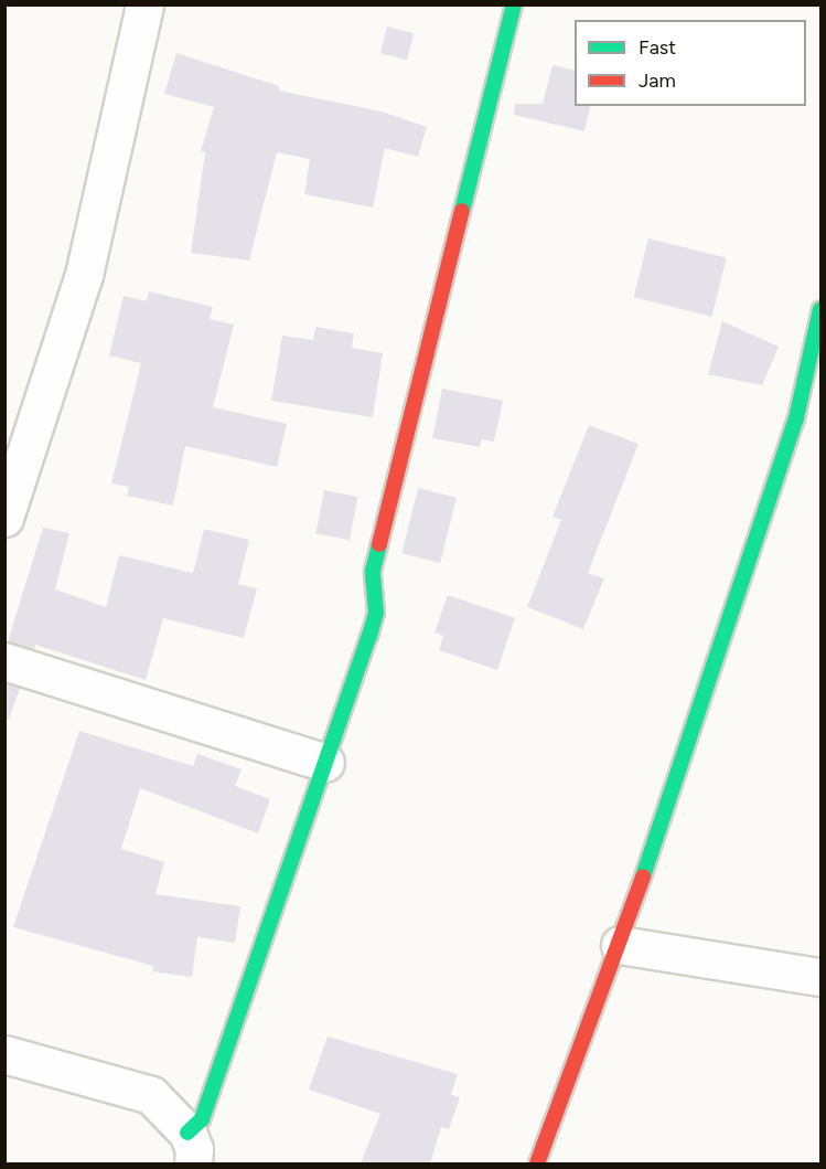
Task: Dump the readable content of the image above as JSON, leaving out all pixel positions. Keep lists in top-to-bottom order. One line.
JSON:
{"legend":["Fast","Jam"]}
